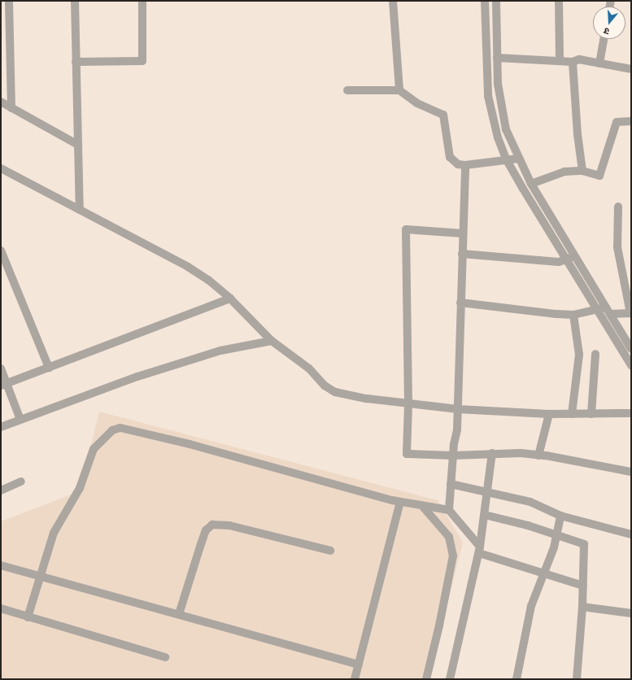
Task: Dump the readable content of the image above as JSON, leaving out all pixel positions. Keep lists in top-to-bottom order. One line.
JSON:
{"north":"bottom"}
